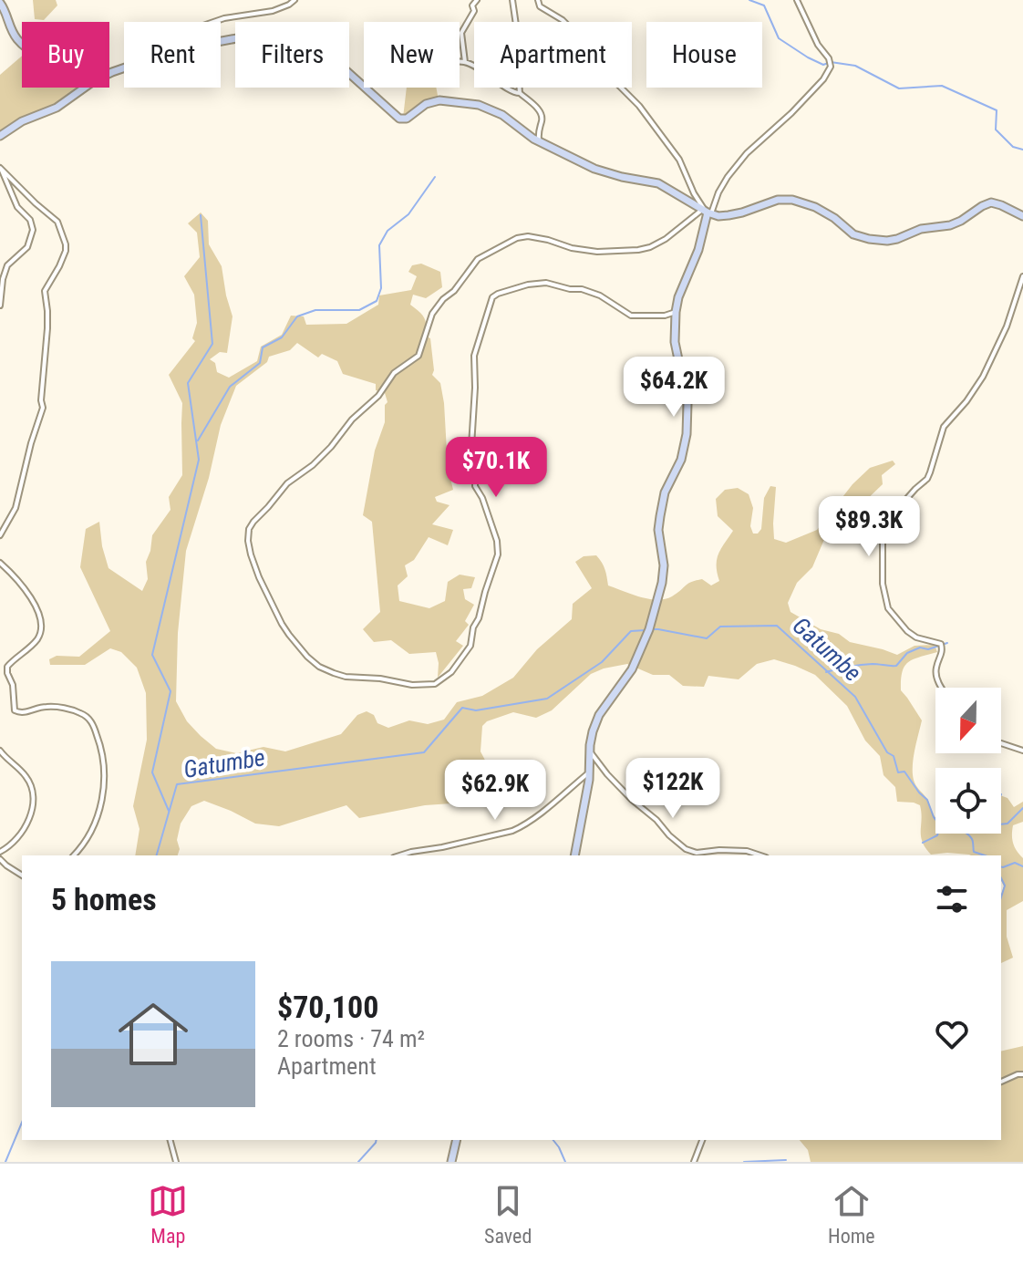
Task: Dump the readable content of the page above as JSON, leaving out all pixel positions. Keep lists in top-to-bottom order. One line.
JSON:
{"water":["Gatumbe"],"north":"bottom","page":{"chip":["Buy","Rent","Filters","New","Apartment","House"],"price":["$64.2K","$70.1K","$89.3K","$122K","$62.9K"],"heading":"5 homes","list":[{"name":"$70,100","note":"2 rooms · 74 m² · Apartment"}],"tabs":["Map","Saved","Home"]}}
